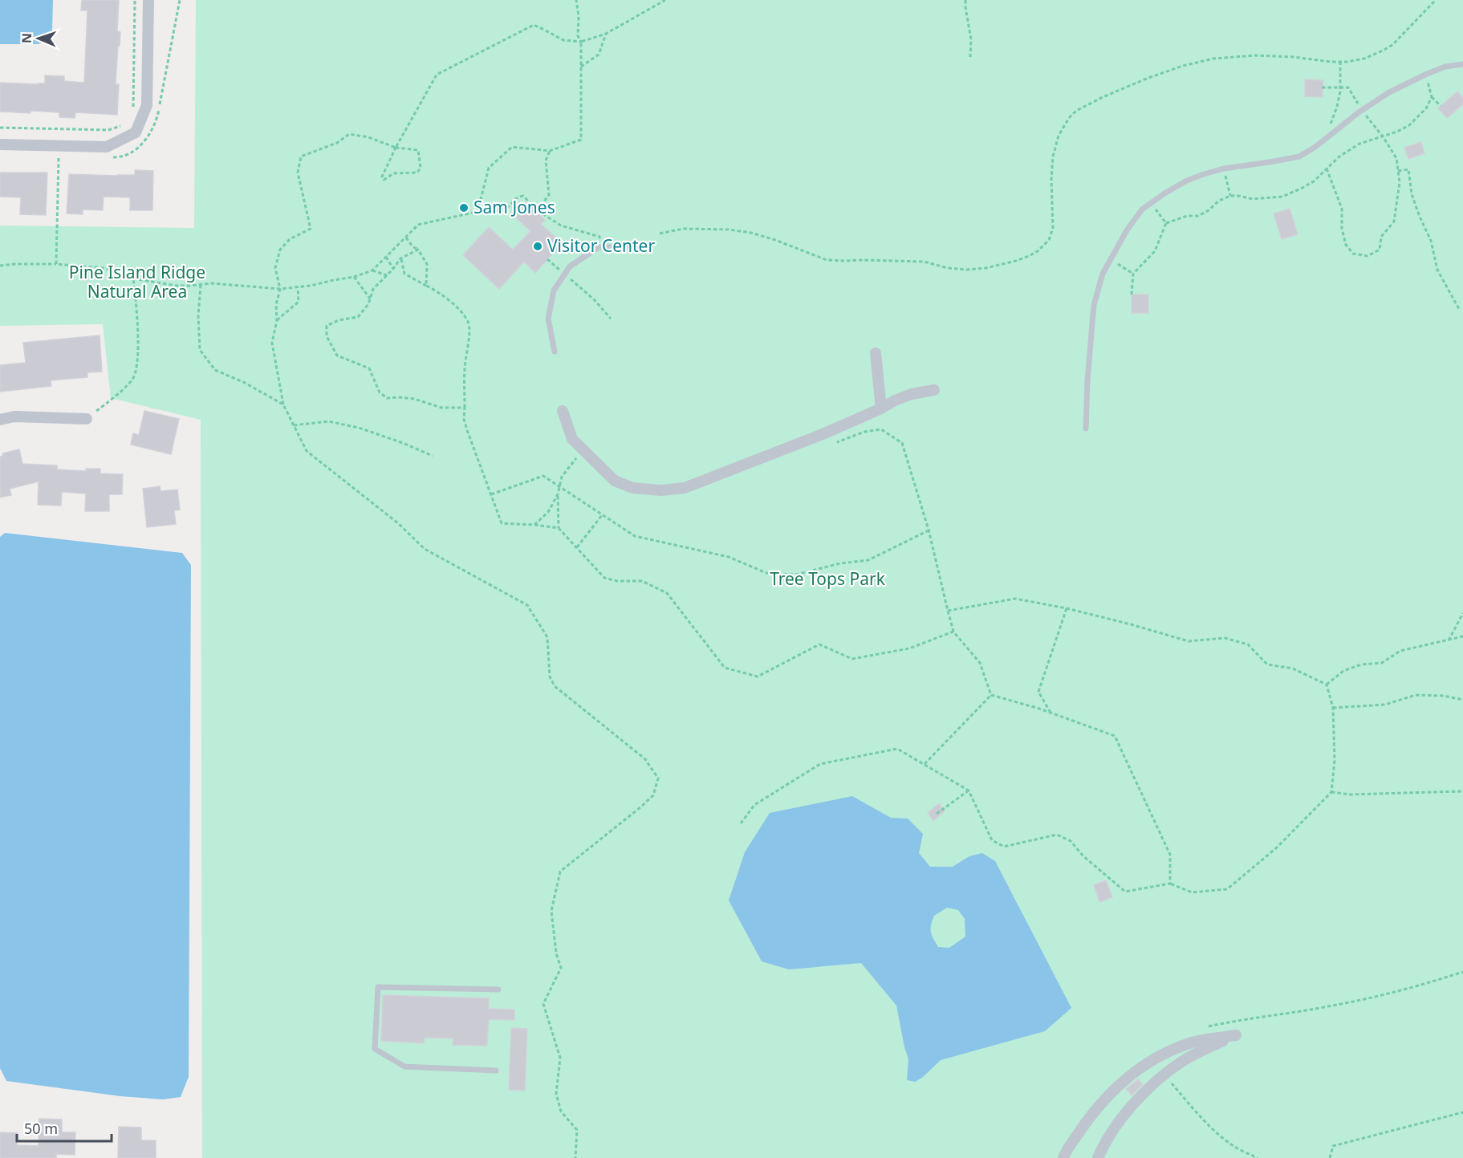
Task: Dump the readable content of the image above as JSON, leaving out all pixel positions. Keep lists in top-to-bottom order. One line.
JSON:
{"parks":["Pine Island Ridge Natural Area","Tree Tops Park"],"places":["Sam Jones","Visitor Center"],"scale_bar":"50 m","north":"left"}
